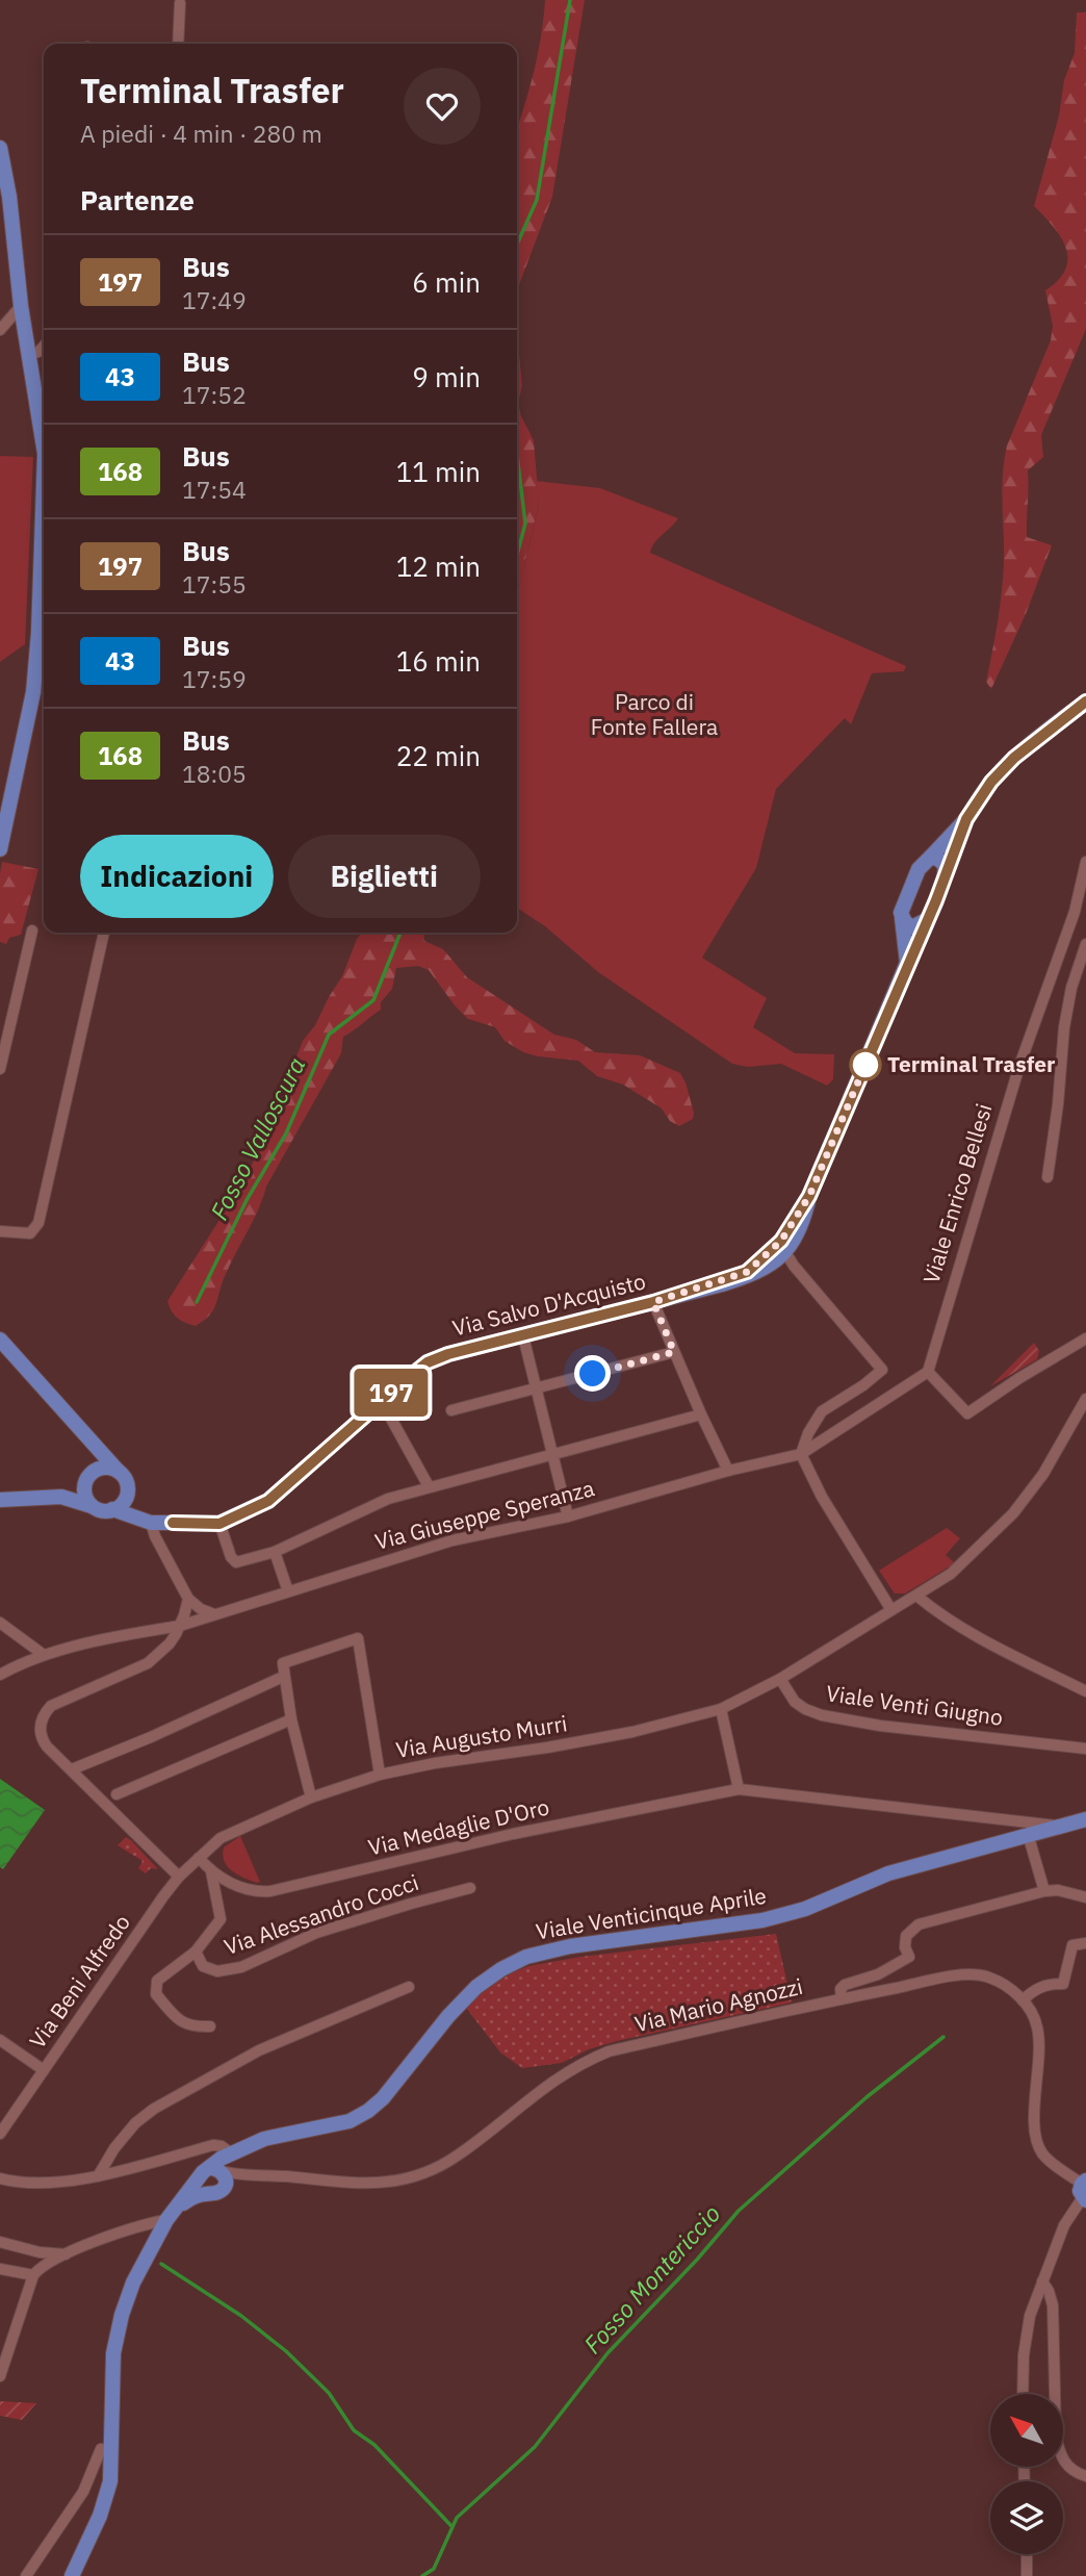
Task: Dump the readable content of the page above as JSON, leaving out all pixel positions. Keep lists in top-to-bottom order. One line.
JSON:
{"streets":{"main road":["Via Salvo D'Acquisto","Viale Venticinque Aprile"],"street":["Viale Enrico Bellesi","Via Giuseppe Speranza","Viale Venti Giugno","Via Augusto Murri","Via Medaglie D'Oro","Via Alessandro Cocci","Via Beni Alfredo","Via Mario Agnozzi"]},"crossings":[["Viale Venti Giugno","Via Augusto Murri"],["Via Augusto Murri","Via Medaglie D'Oro"],["Via Augusto Murri","Via Beni Alfredo"],["Via Medaglie D'Oro","Viale Venticinque Aprile"],["Via Medaglie D'Oro","Via Alessandro Cocci"],["Via Medaglie D'Oro","Via Beni Alfredo"]],"water":["Fosso Valloscura","Fosso Montericcio"],"parks":["Parco di Fonte Fallera"],"places":["Terminal Trasfer"],"lines":["bus line 197"],"north":"top left","page":{"on_map":"197","heading":[["Terminal Trasfer","A piedi · 4 min · 280 m"],"Partenze"],"list":[{"mark":"197","name":"Bus","note":"17:49","value":"6 min"},{"mark":"43","name":"Bus","note":"17:52","value":"9 min"},{"mark":"168","name":"Bus","note":"17:54","value":"11 min"},{"mark":"197","name":"Bus","note":"17:55","value":"12 min"},{"mark":"43","name":"Bus","note":"17:59","value":"16 min"},{"mark":"168","name":"Bus","note":"18:05","value":"22 min"}],"buttons":["Indicazioni","Biglietti"]}}
